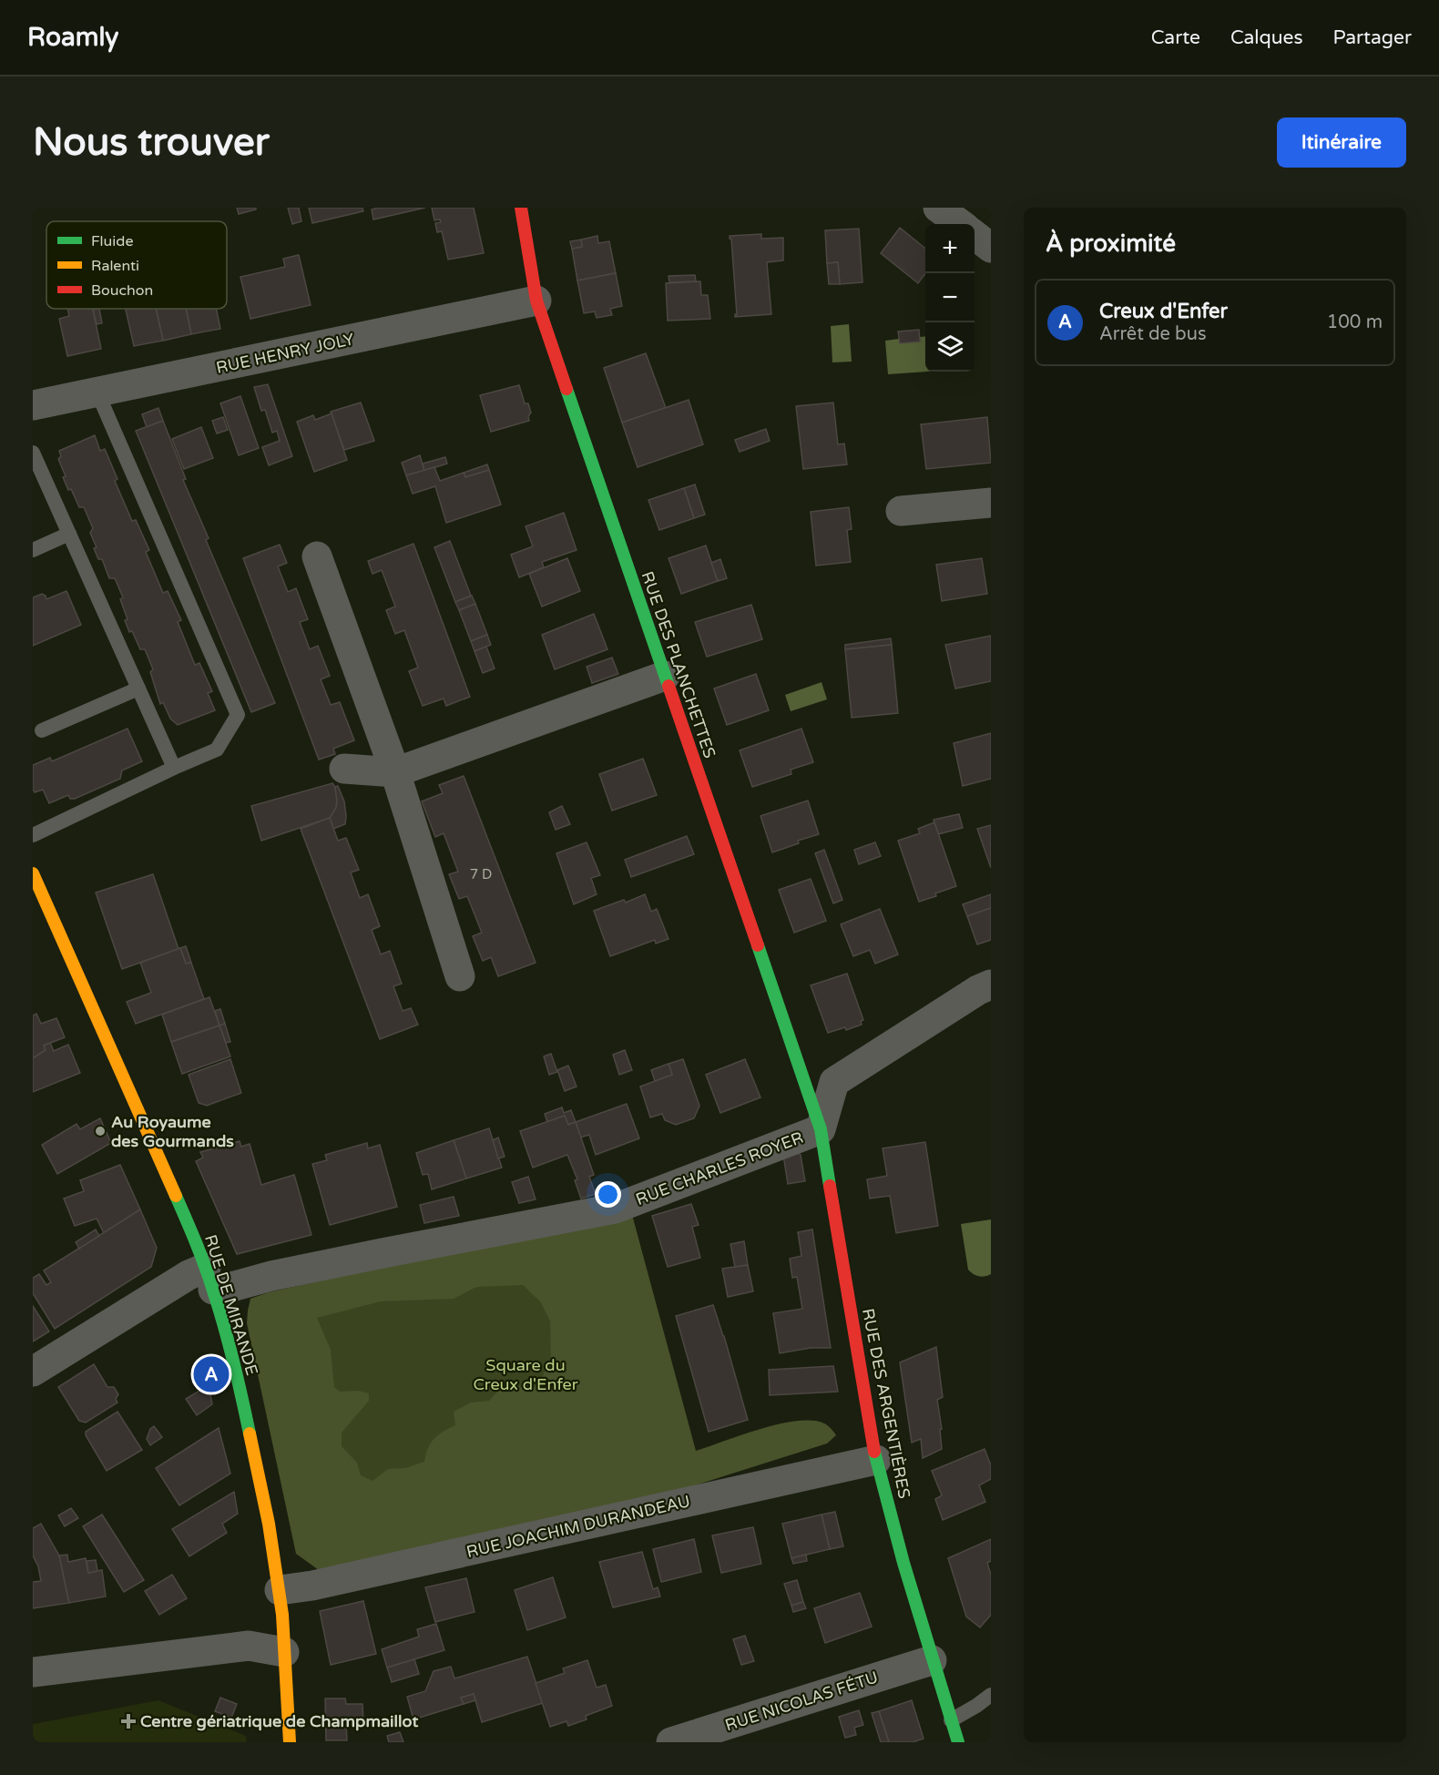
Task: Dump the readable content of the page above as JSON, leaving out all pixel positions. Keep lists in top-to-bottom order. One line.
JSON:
{"streets":{"street":["RUE HENRY JOLY","RUE DES PLANCHETTES","RUE CHARLES ROYER","RUE DE MIRANDE","RUE DES ARGENTIÈRES","RUE JOACHIM DURANDEAU","RUE NICOLAS FÉTU"]},"crossings":[["RUE HENRY JOLY","RUE DES PLANCHETTES"],["RUE DES PLANCHETTES","RUE CHARLES ROYER"],["RUE DES PLANCHETTES","RUE DES ARGENTIÈRES"],["RUE CHARLES ROYER","RUE DE MIRANDE"],["RUE CHARLES ROYER","RUE DES ARGENTIÈRES"],["RUE DE MIRANDE","RUE JOACHIM DURANDEAU"],["RUE DES ARGENTIÈRES","RUE JOACHIM DURANDEAU"],["RUE DES ARGENTIÈRES","RUE NICOLAS FÉTU"]],"parks":["Square du Creux d'Enfer"],"places":{"other":["Au Royaume des Gourmands"],"health":["Centre gériatrique de Champmaillot"]},"house_numbers":["7 D"],"legend":["Fluide","Ralenti","Bouchon"],"page":{"header":"Roamly","nav":["Carte","Calques","Partager"],"buttons":"Itinéraire","title":"Nous trouver","heading":"À proximité","map_buttons":["+","−"],"list":[{"mark":"A","name":"Creux d'Enfer","note":"Arrêt de bus","value":"100 m"}],"pins":"A"}}
